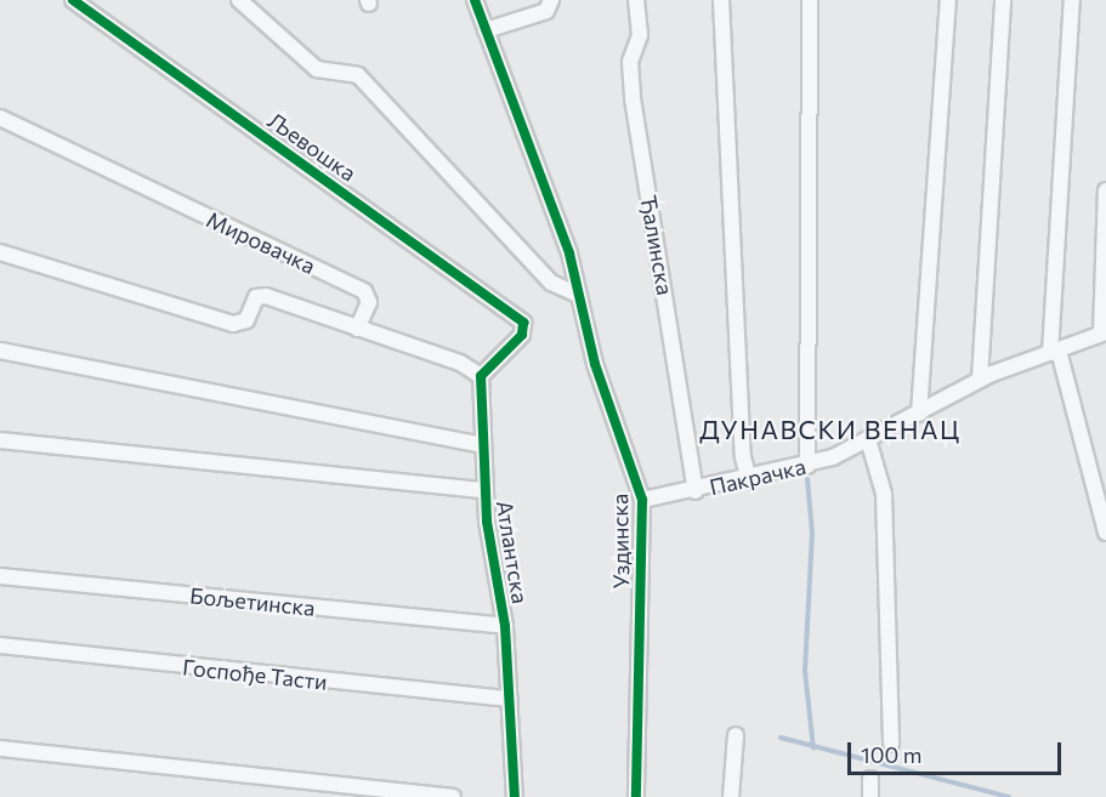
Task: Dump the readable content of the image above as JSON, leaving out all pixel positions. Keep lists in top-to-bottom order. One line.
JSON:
{"streets":{"street":["Љевошка","Мировачка","Ђалинска","Пакрачка","Уздинска","Атлантска","Бољетинска","Госпође Тасти"]},"crossings":[["Љевошка","Атлантска"],["Ђалинска","Пакрачка"],["Пакрачка","Уздинска"],["Атлантска","Бољетинска"],["Атлантска","Госпође Тасти"]],"districts":["ДУНАВСКИ ВЕНАЦ"],"scale_bar":"100 m"}
